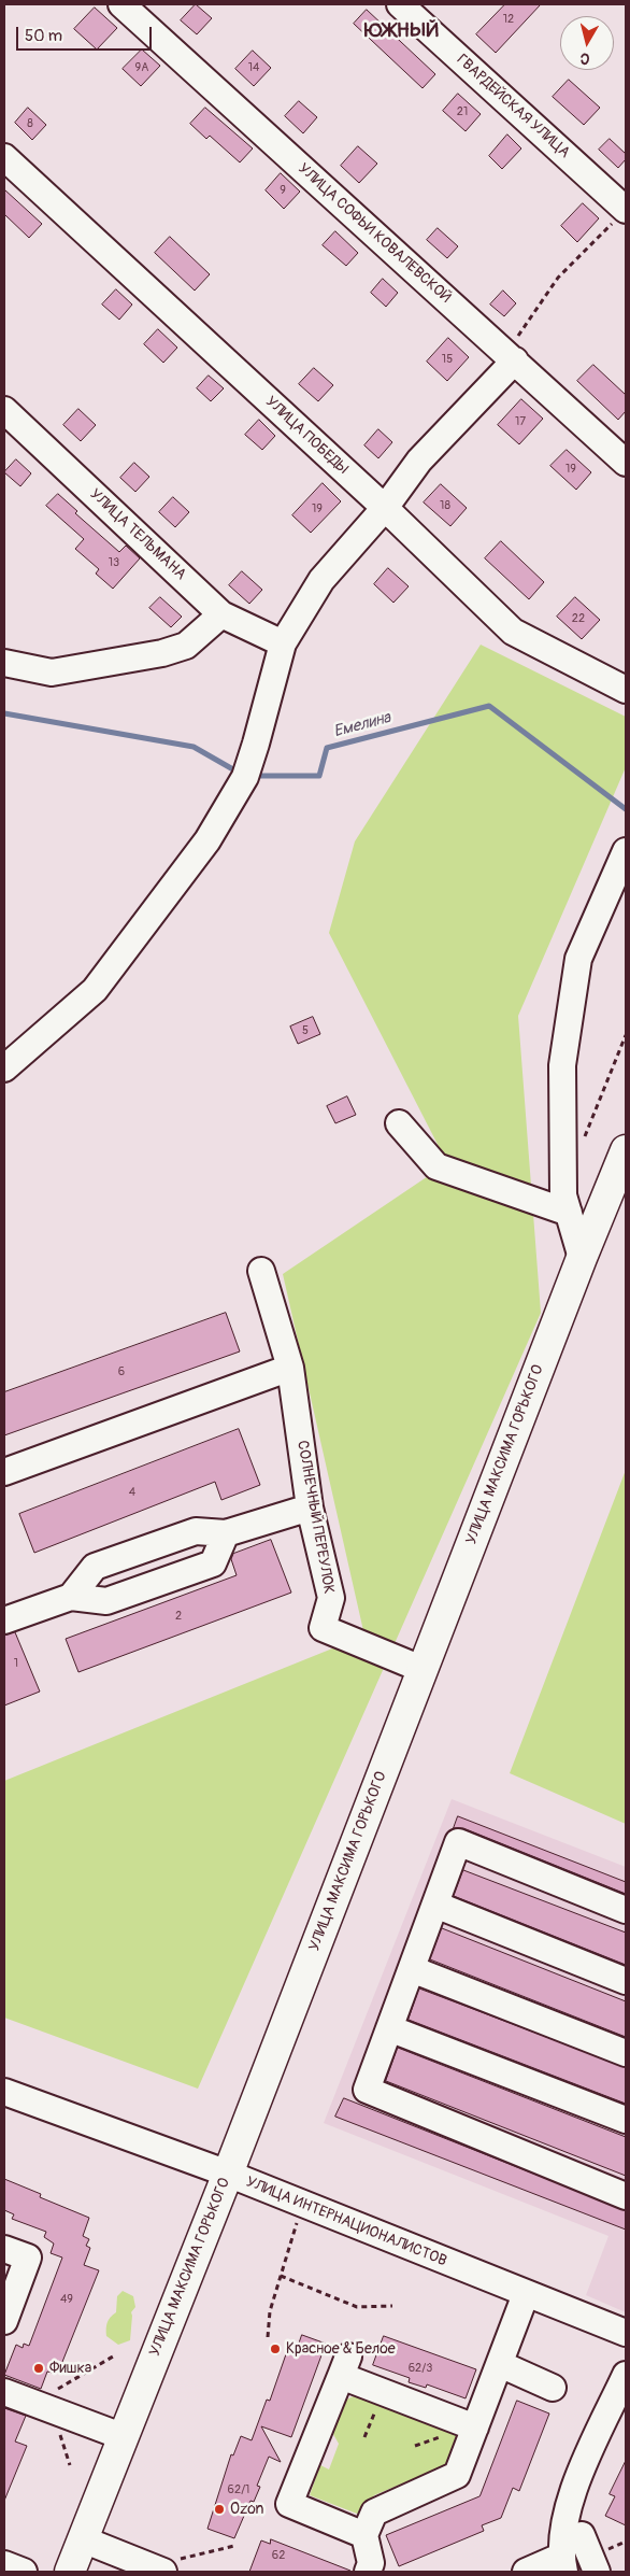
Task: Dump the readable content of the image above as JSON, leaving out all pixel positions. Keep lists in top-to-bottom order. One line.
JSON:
{"streets":{"main road":["УЛИЦА МАКСИМА ГОРЬКОГО"],"street":["ГВАРДЕЙСКАЯ УЛИЦА","УЛИЦА СОФЬИ КОВАЛЕВСКОЙ","УЛИЦА ПОБЕДЫ","УЛИЦА ТЕЛЬМАНА","СОЛНЕЧНЫЙ ПЕРЕУЛОК","УЛИЦА ИНТЕРНАЦИОНАЛИСТОВ"]},"crossings":[["УЛИЦА МАКСИМА ГОРЬКОГО","СОЛНЕЧНЫЙ ПЕРЕУЛОК"],["УЛИЦА МАКСИМА ГОРЬКОГО","УЛИЦА ИНТЕРНАЦИОНАЛИСТОВ"]],"districts":["ЮЖНЫЙ"],"water":["Емелина"],"places":["Красное & Белое","Фишка","Ozon"],"house_numbers":["12","9А","14","21","8","9","15","17","19","18","19","13","22","5","6","4","2","1","49","62/3","62/1","62"],"scale_bar":"50 m","north":"bottom"}
